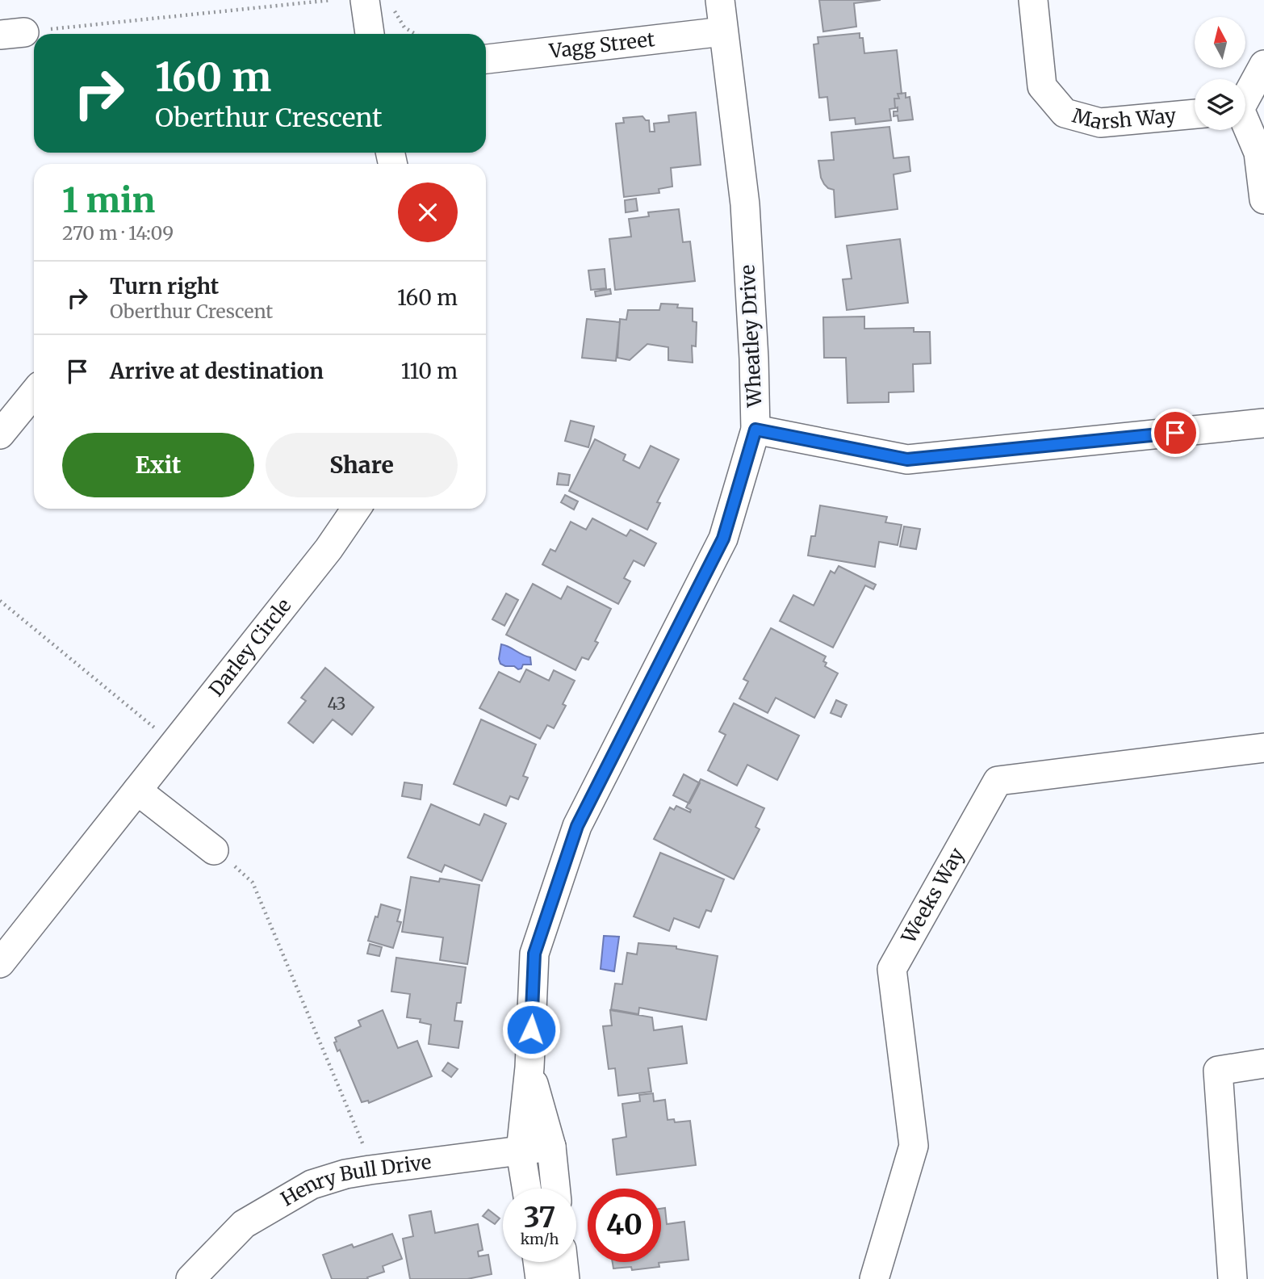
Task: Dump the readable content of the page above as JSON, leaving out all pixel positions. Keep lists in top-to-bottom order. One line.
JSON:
{"streets":{"street":["Vagg Street","Marsh Way","Wheatley Drive","Darley Circle","Weeks Way","Henry Bull Drive"]},"crossings":[["Vagg Street","Wheatley Drive"],["Wheatley Drive","Henry Bull Drive"]],"house_numbers":["43"],"north":"top","page":{"turn":["160 m","Oberthur Crescent"],"heading":["1 min","270 m · 14:09"],"list":[{"name":"Turn right","note":"Oberthur Crescent","value":"160 m"},{"name":"Arrive at destination","value":"110 m"}],"buttons":["Exit","Share"],"speed":"37 km/h","limit":"40"}}
